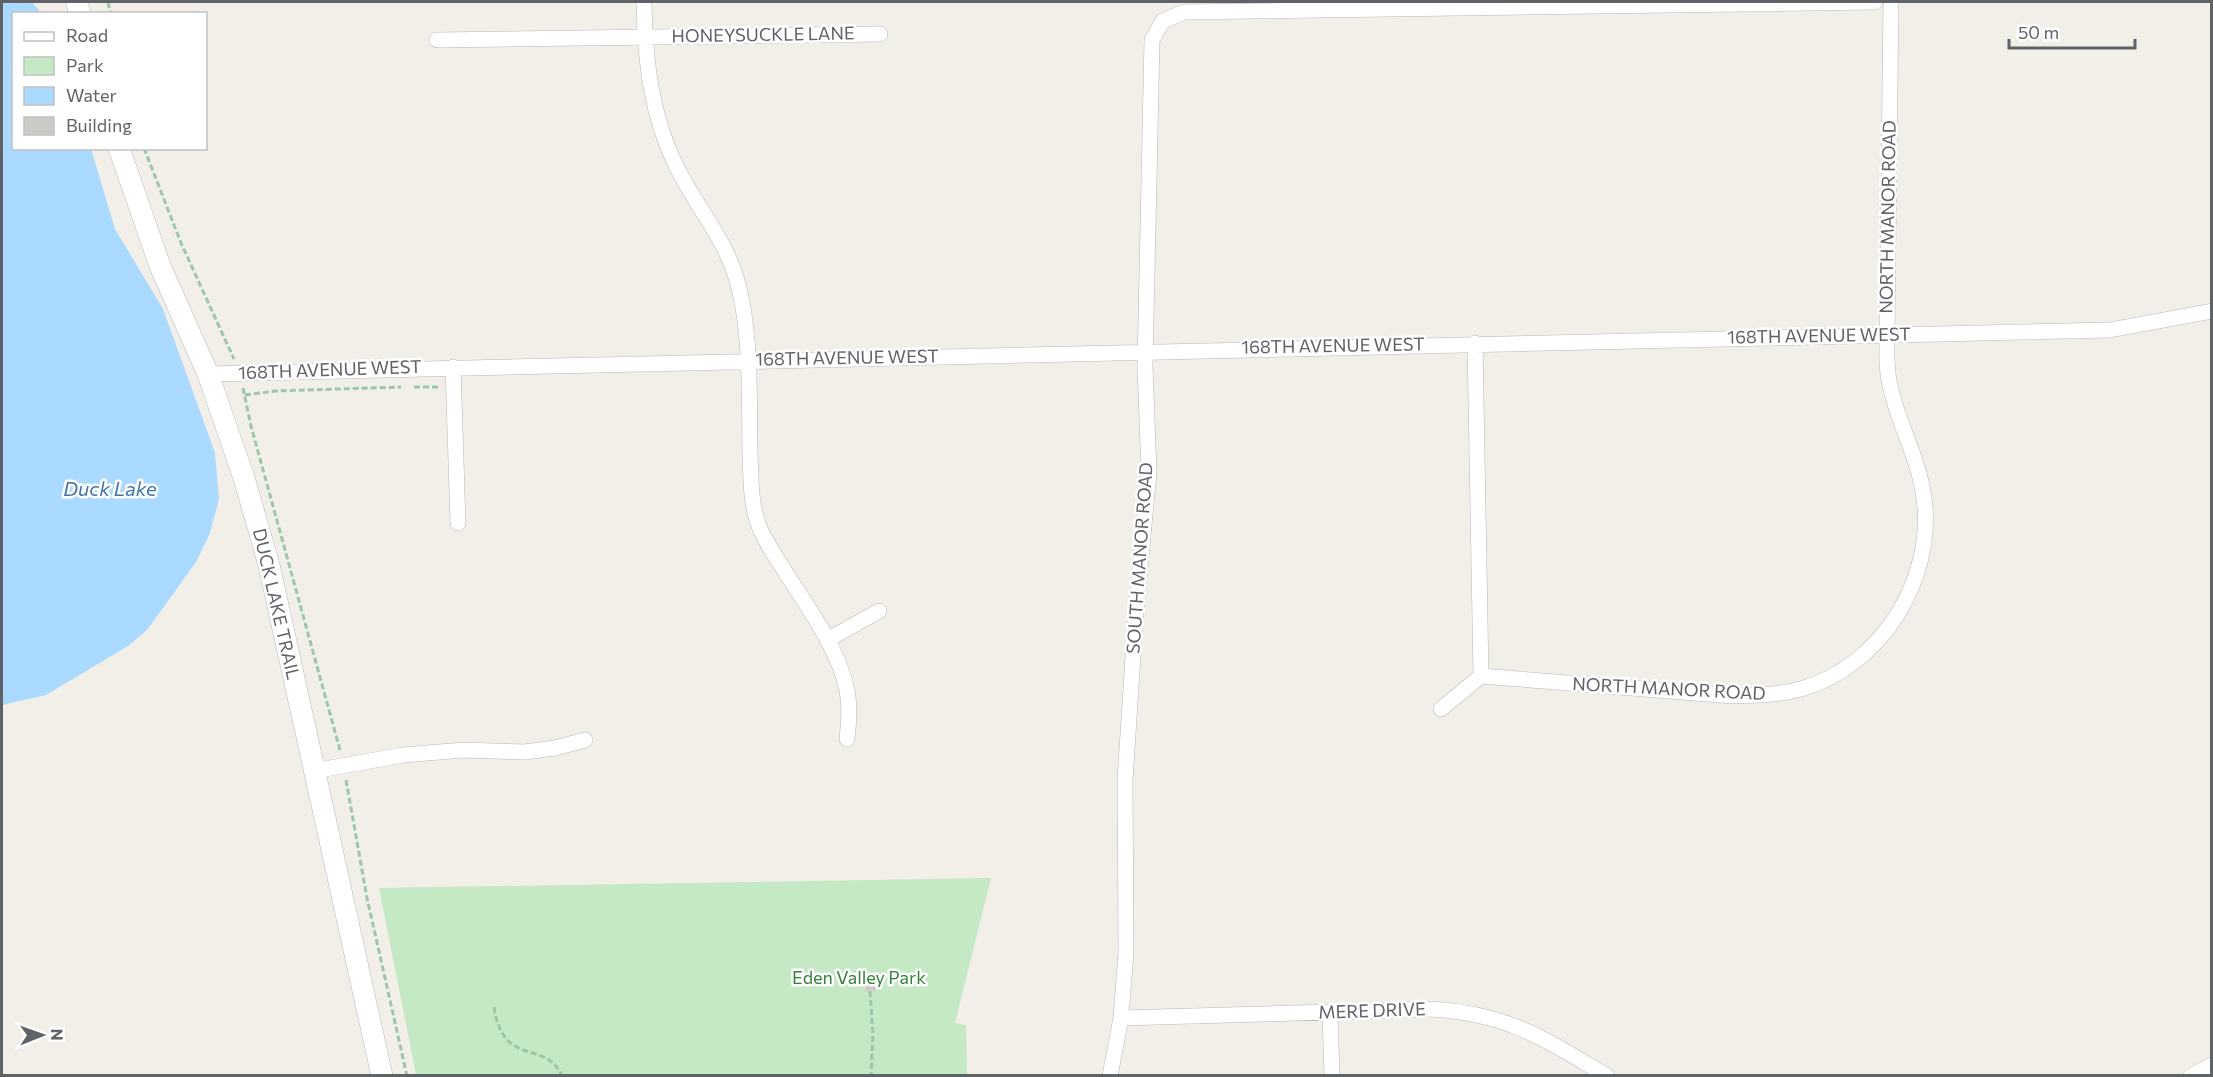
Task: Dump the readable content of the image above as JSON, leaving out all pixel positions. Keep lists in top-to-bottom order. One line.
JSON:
{"streets":{"street":["HONEYSUCKLE LANE","NORTH MANOR ROAD","168TH AVENUE WEST","SOUTH MANOR ROAD","DUCK LAKE TRAIL","MERE DRIVE"]},"crossings":[["HONEYSUCKLE LANE","168TH AVENUE WEST"],["NORTH MANOR ROAD","168TH AVENUE WEST"],["168TH AVENUE WEST","SOUTH MANOR ROAD"],["168TH AVENUE WEST","DUCK LAKE TRAIL"],["SOUTH MANOR ROAD","MERE DRIVE"]],"water":["Duck Lake"],"parks":["Eden Valley Park"],"legend":["Road","Park","Water","Building"],"scale_bar":"50 m","north":"right"}
